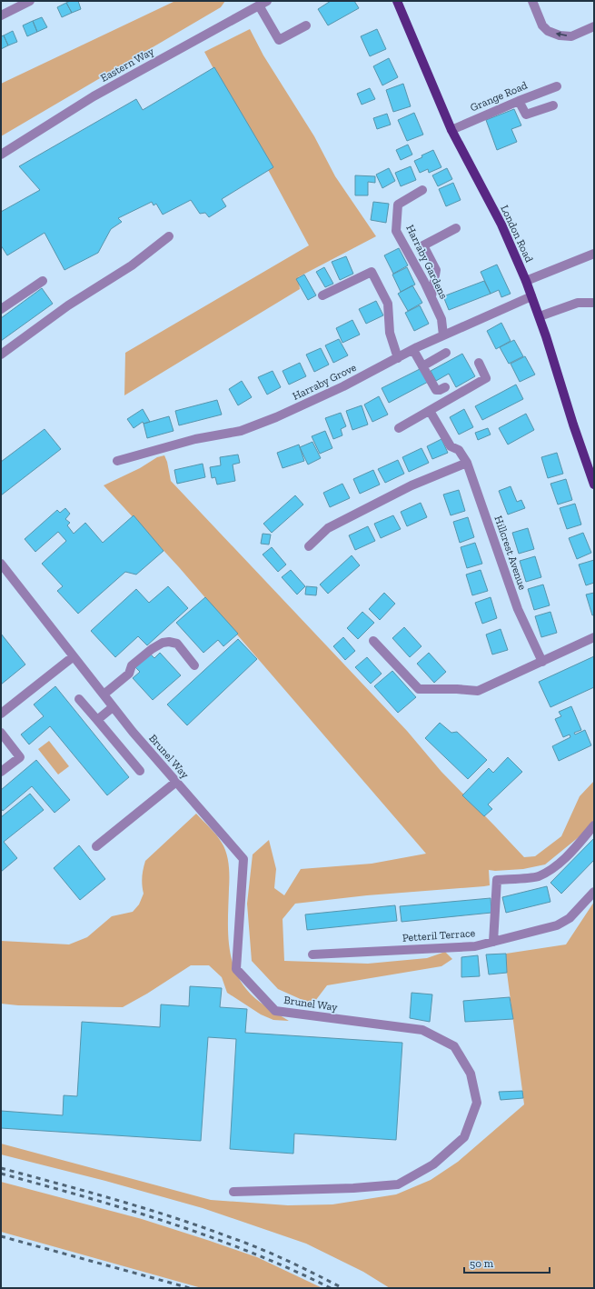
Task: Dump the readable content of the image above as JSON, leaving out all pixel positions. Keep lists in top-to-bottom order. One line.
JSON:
{"streets":{"main road":["London Road"],"street":["Eastern Way","Grange Road","Harraby Gardens","Harraby Grove","Hillcrest Avenue","Brunel Way","Petteril Terrace"]},"crossings":[["Grange Road","London Road"],["London Road","Harraby Grove"],["Harraby Gardens","Harraby Grove"]],"scale_bar":"50 m"}
